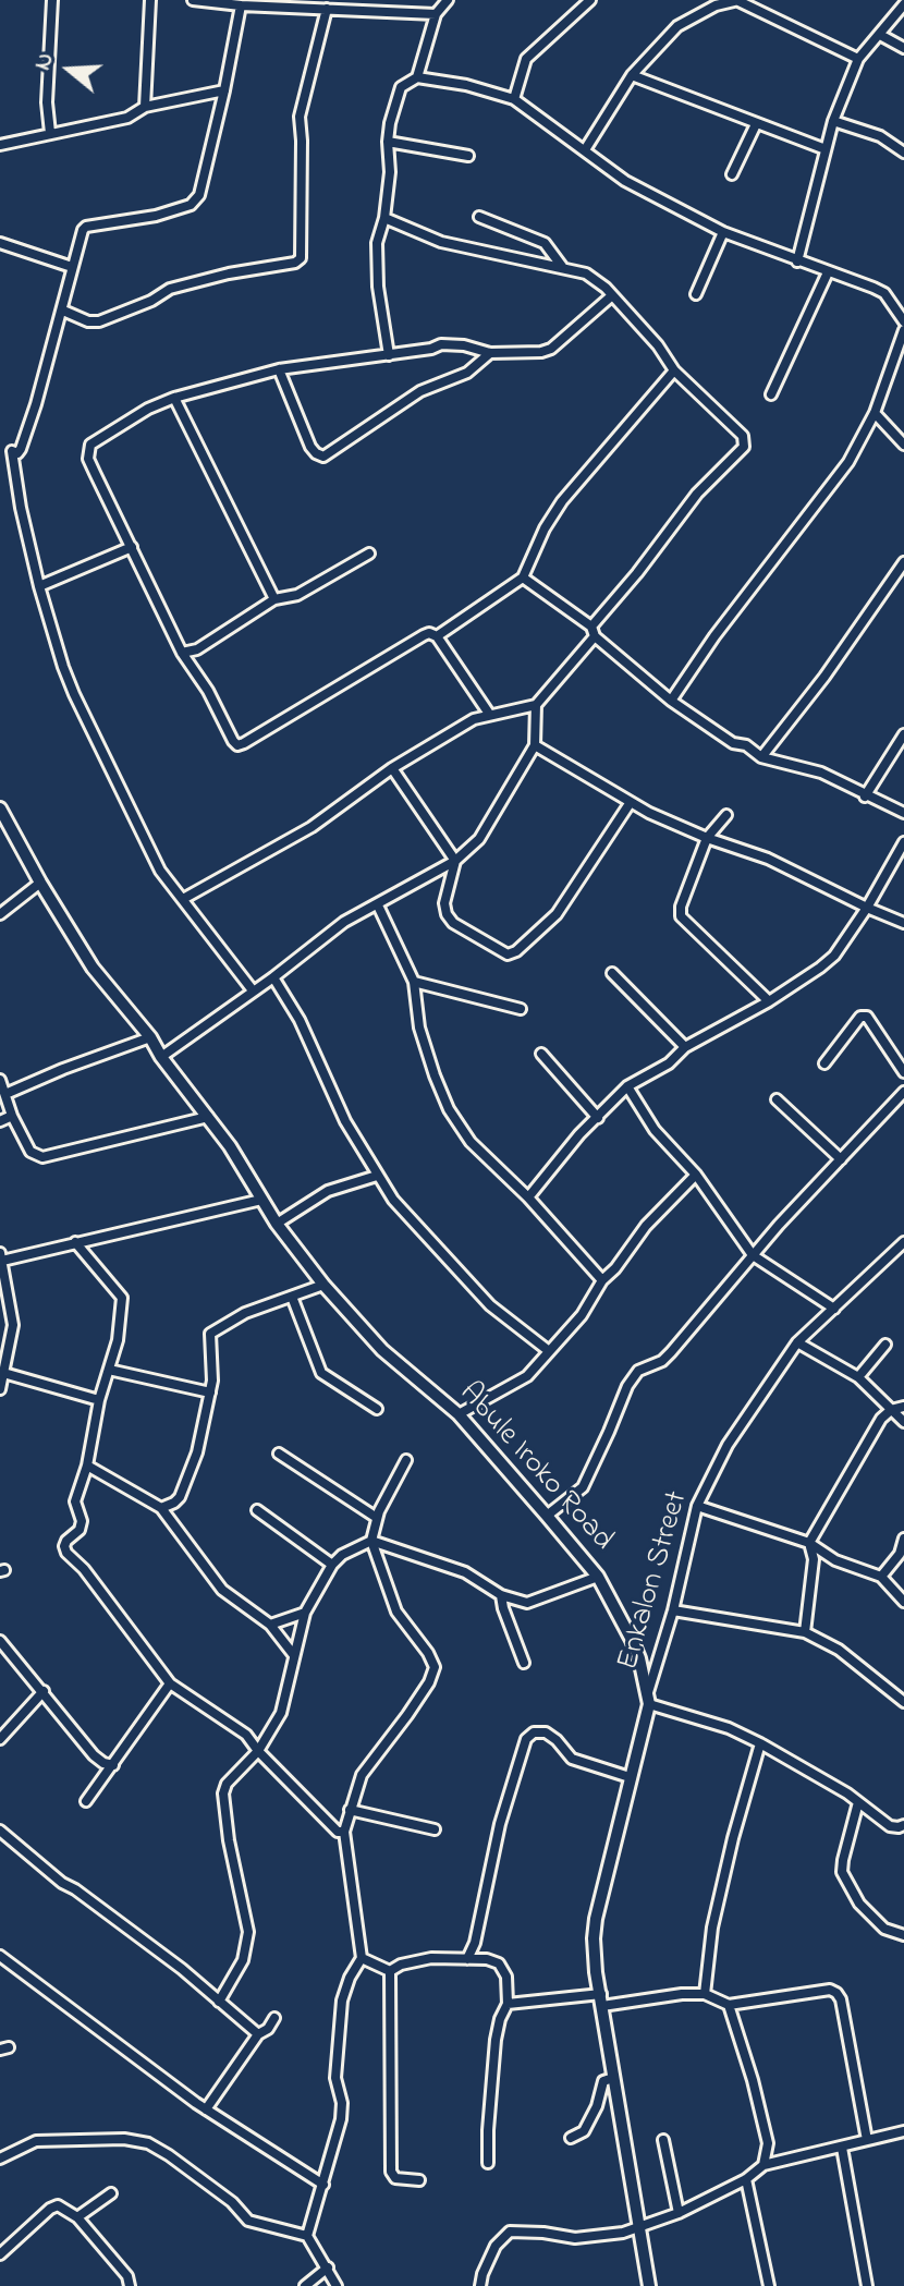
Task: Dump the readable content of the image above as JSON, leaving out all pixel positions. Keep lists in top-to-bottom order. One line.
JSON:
{"streets":{"street":["Abule Iroko Road","Enkalon Street"]},"crossings":[["Abule Iroko Road","Enkalon Street"]],"north":"left"}
